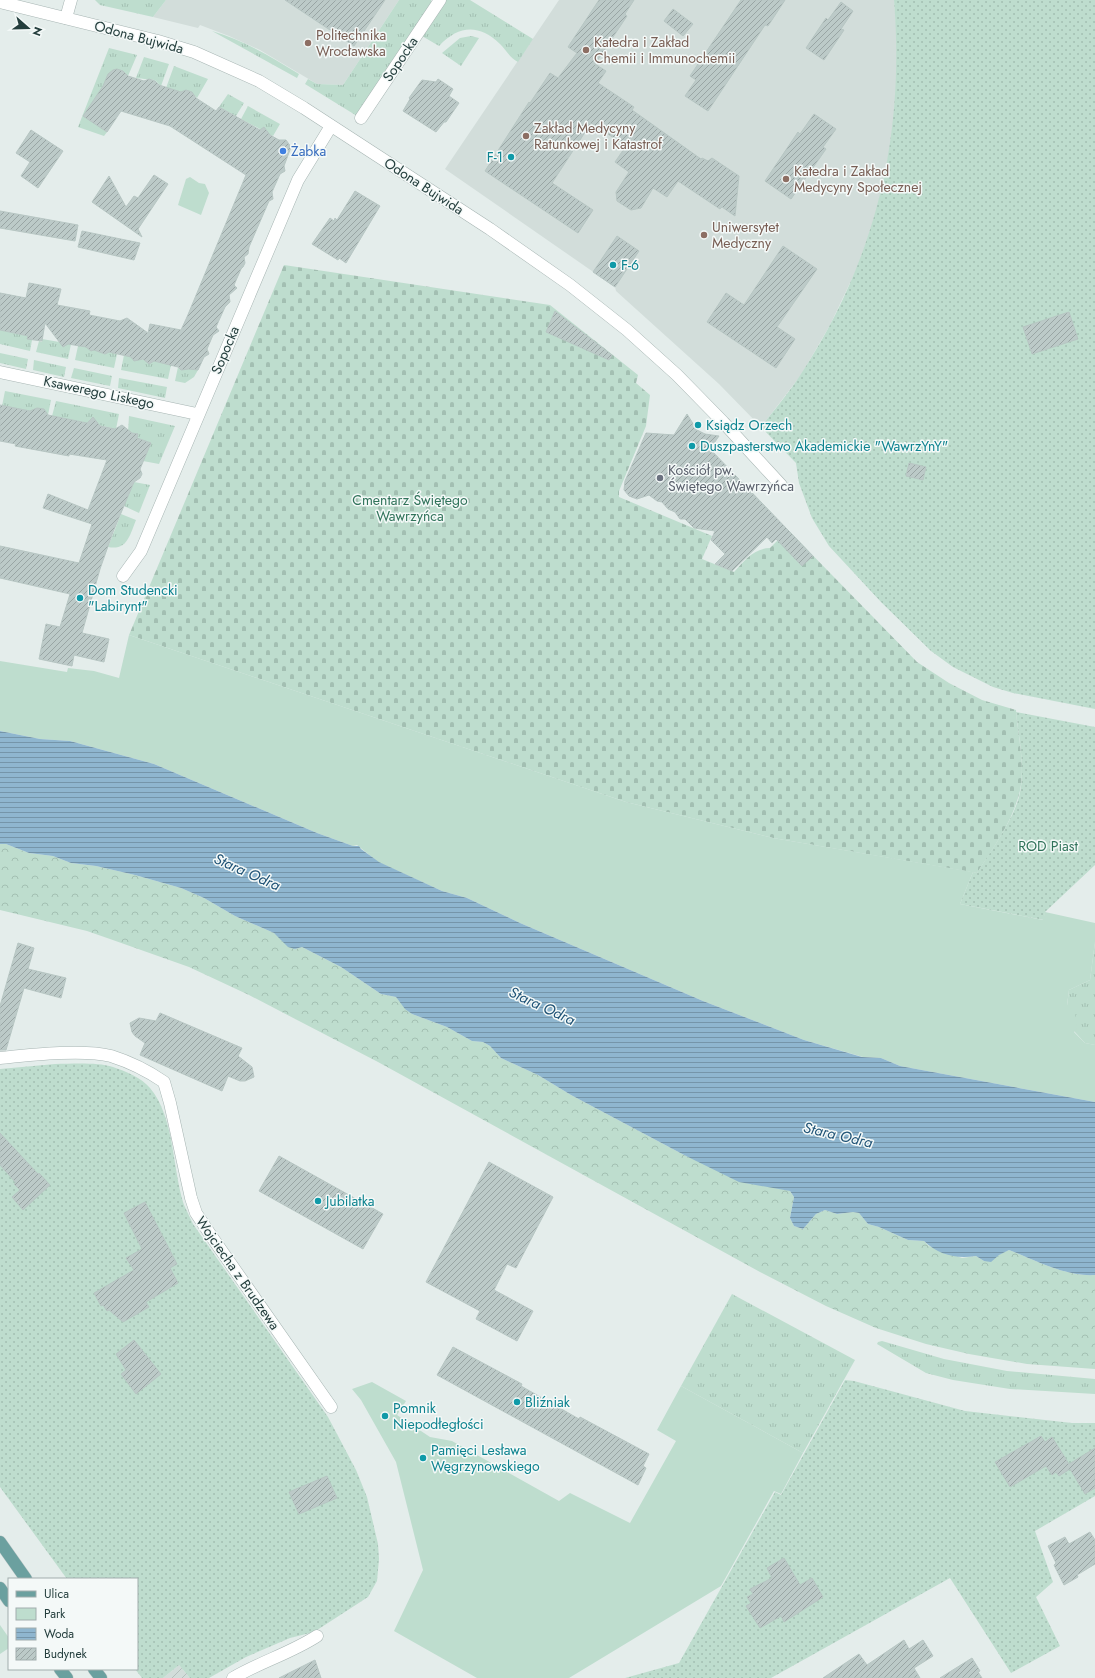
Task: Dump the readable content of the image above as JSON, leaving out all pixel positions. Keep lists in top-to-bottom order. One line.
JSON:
{"streets":{"street":["Odona Bujwida","Sopocka","Ksawerego Liskego","Wojciecha z Brudzewa"]},"crossings":[["Odona Bujwida","Sopocka"],["Sopocka","Ksawerego Liskego"]],"water":["Stara Odra"],"parks":["Cmentarz Świętego Wawrzyńca","ROD Piast"],"places":["Politechnika Wrocławska","Katedra i Zakład Chemii i Immunochemii","Zakład Medycyny Ratunkowej i Katastrof","Żabka","F-1","Katedra i Zakład Medycyny Społecznej","Uniwersytet Medyczny","F-6","Ksiądz Orzech","Duszpasterstwo Akademickie \"WawrzYnY\"","Kościół pw. Świętego Wawrzyńca","Dom Studencki \"Labirynt\"","Jubilatka","Bliźniak","Pomnik Niepodłegłości","Pamięci Lesława Węgrzynowskiego"],"legend":["Ulica","Park","Woda","Budynek"],"north":"right"}
